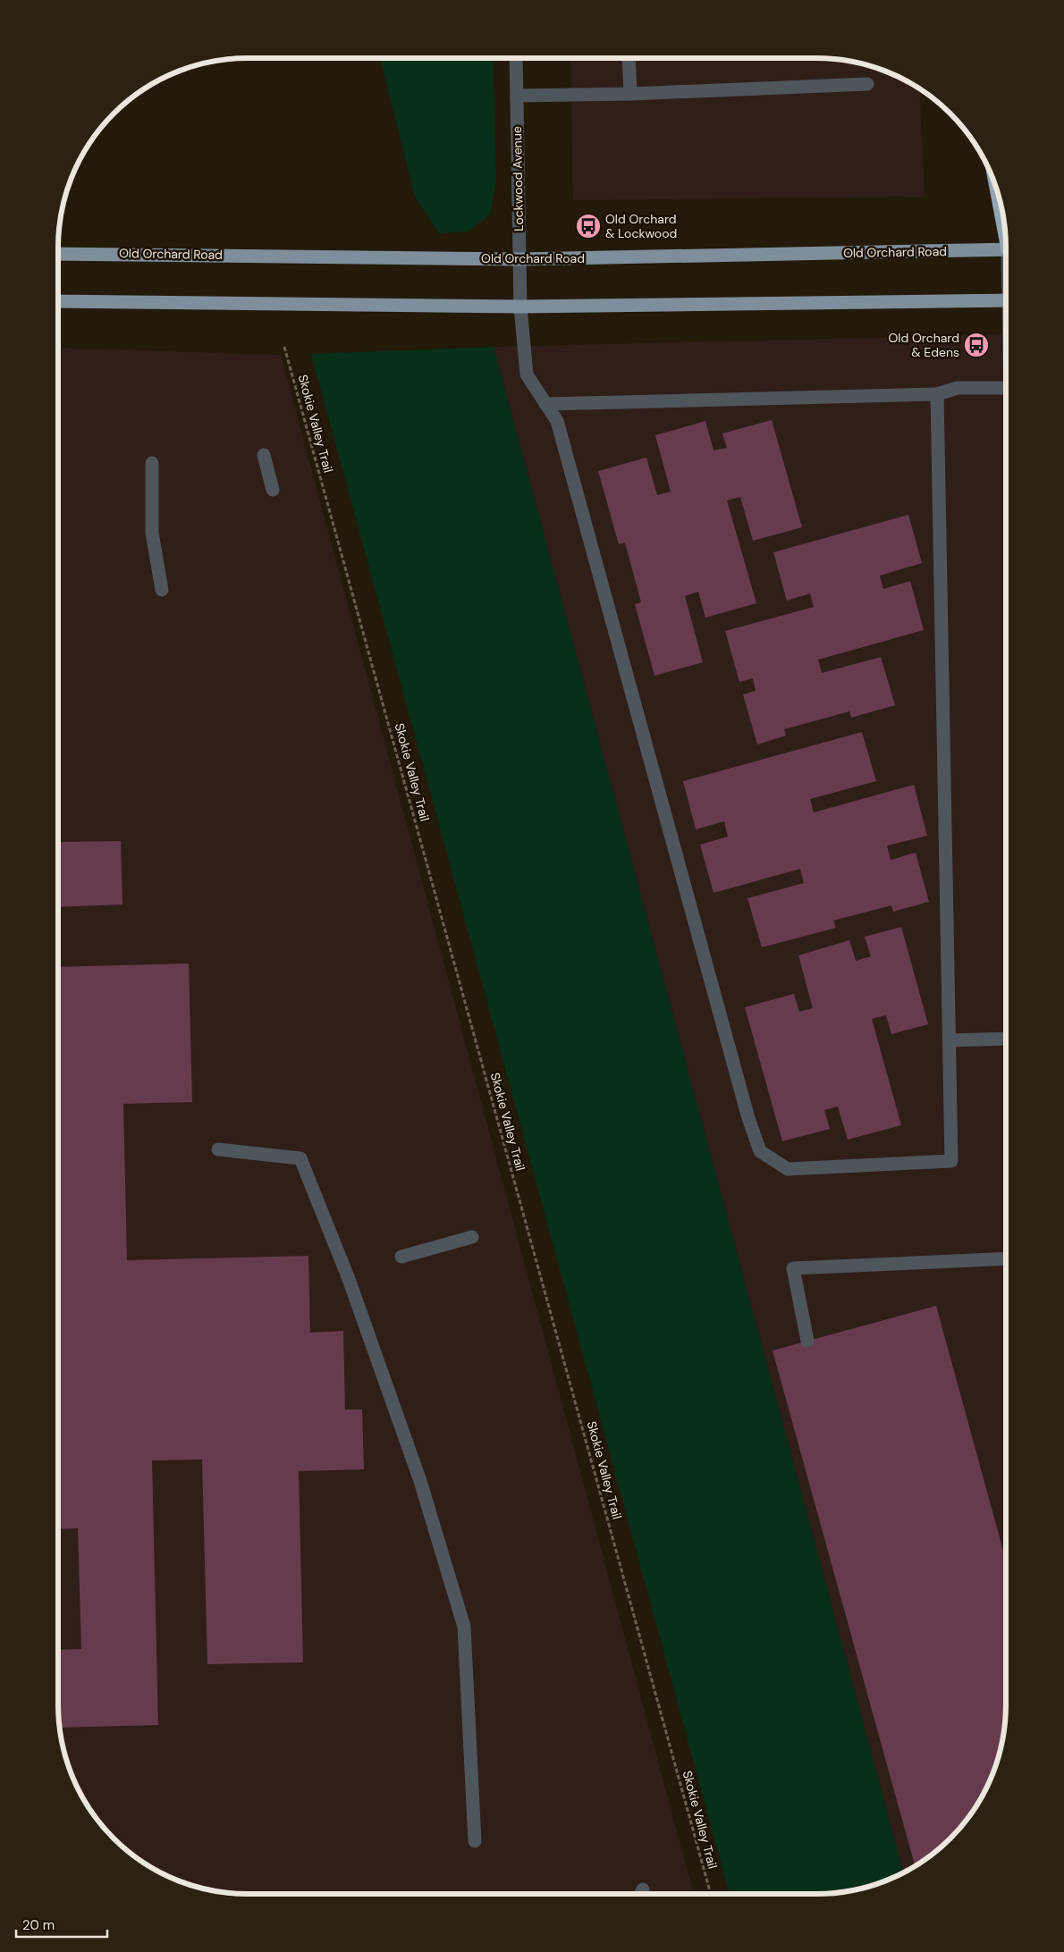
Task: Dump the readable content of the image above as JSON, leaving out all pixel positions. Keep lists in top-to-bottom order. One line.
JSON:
{"streets":{"main road":["Old Orchard Road"],"street":["Lockwood Avenue"],"path":["Skokie Valley Trail"]},"crossings":[["Lockwood Avenue","Old Orchard Road"]],"places":{"bus stop":["Old Orchard & Lockwood","Old Orchard & Edens"]},"scale_bar":"20 m"}
